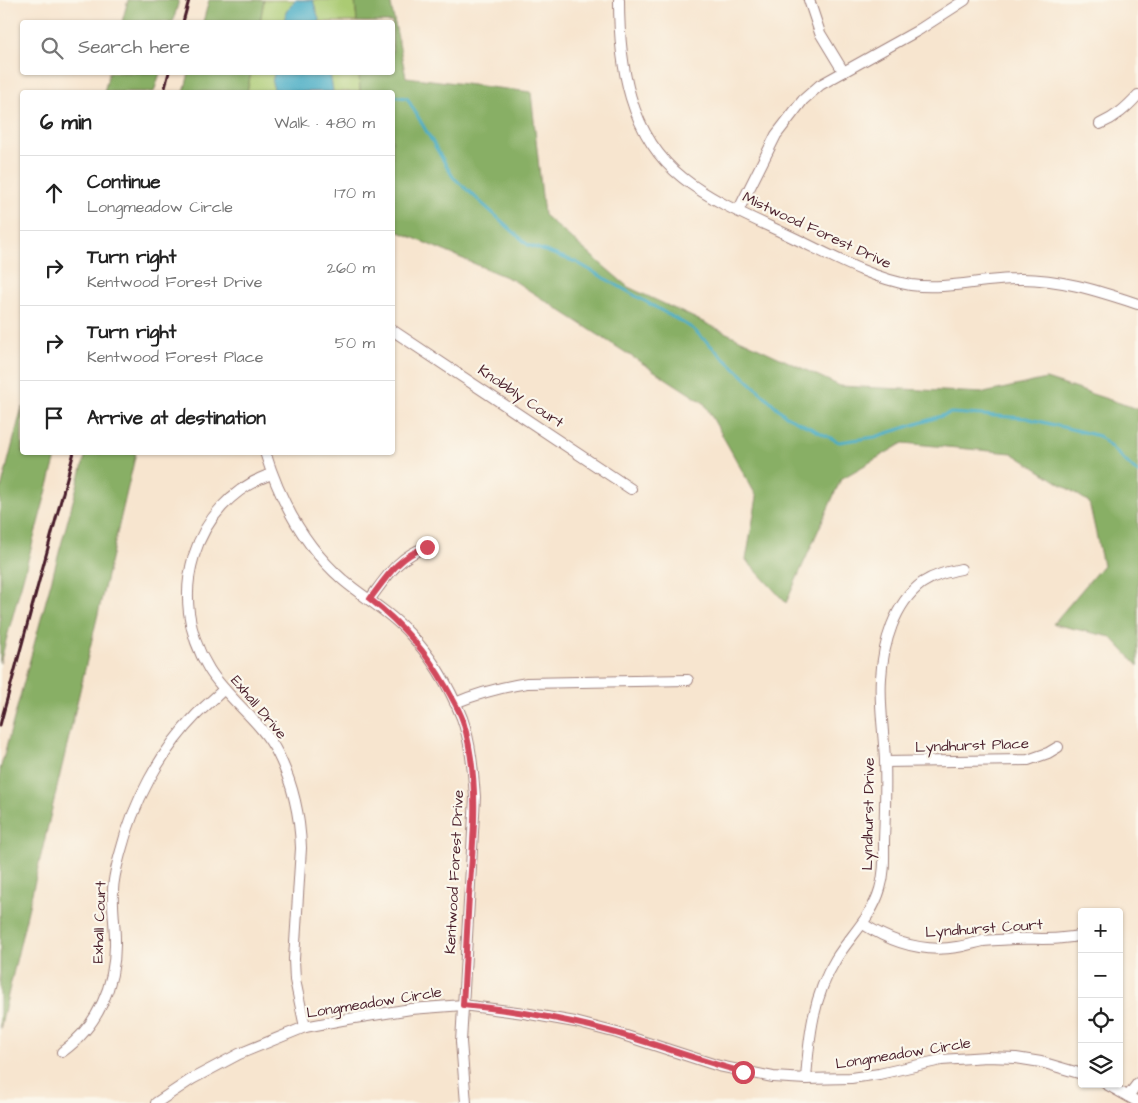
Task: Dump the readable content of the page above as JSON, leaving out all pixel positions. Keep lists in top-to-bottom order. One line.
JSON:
{"streets":{"street":["Mistwood Forest Drive","Knobbly Court","Exhall Drive","Lyndhurst Place","Lyndhurst Drive","Kentwood Forest Drive","Exhall Court","Lyndhurst Court","Longmeadow Circle"]},"crossings":[["Exhall Drive","Kentwood Forest Drive"],["Exhall Drive","Exhall Court"],["Exhall Drive","Longmeadow Circle"],["Lyndhurst Place","Lyndhurst Drive"],["Lyndhurst Drive","Lyndhurst Court"],["Lyndhurst Drive","Longmeadow Circle"],["Kentwood Forest Drive","Longmeadow Circle"]],"page":{"search":"Search here","heading":["6 min","Walk · 480 m"],"list":[["Continue","Longmeadow Circle","170 m"],["Turn right","Kentwood Forest Drive","260 m"],["Turn right","Kentwood Forest Place","50 m"],"Arrive at destination"],"map_buttons":["+","−"]}}
